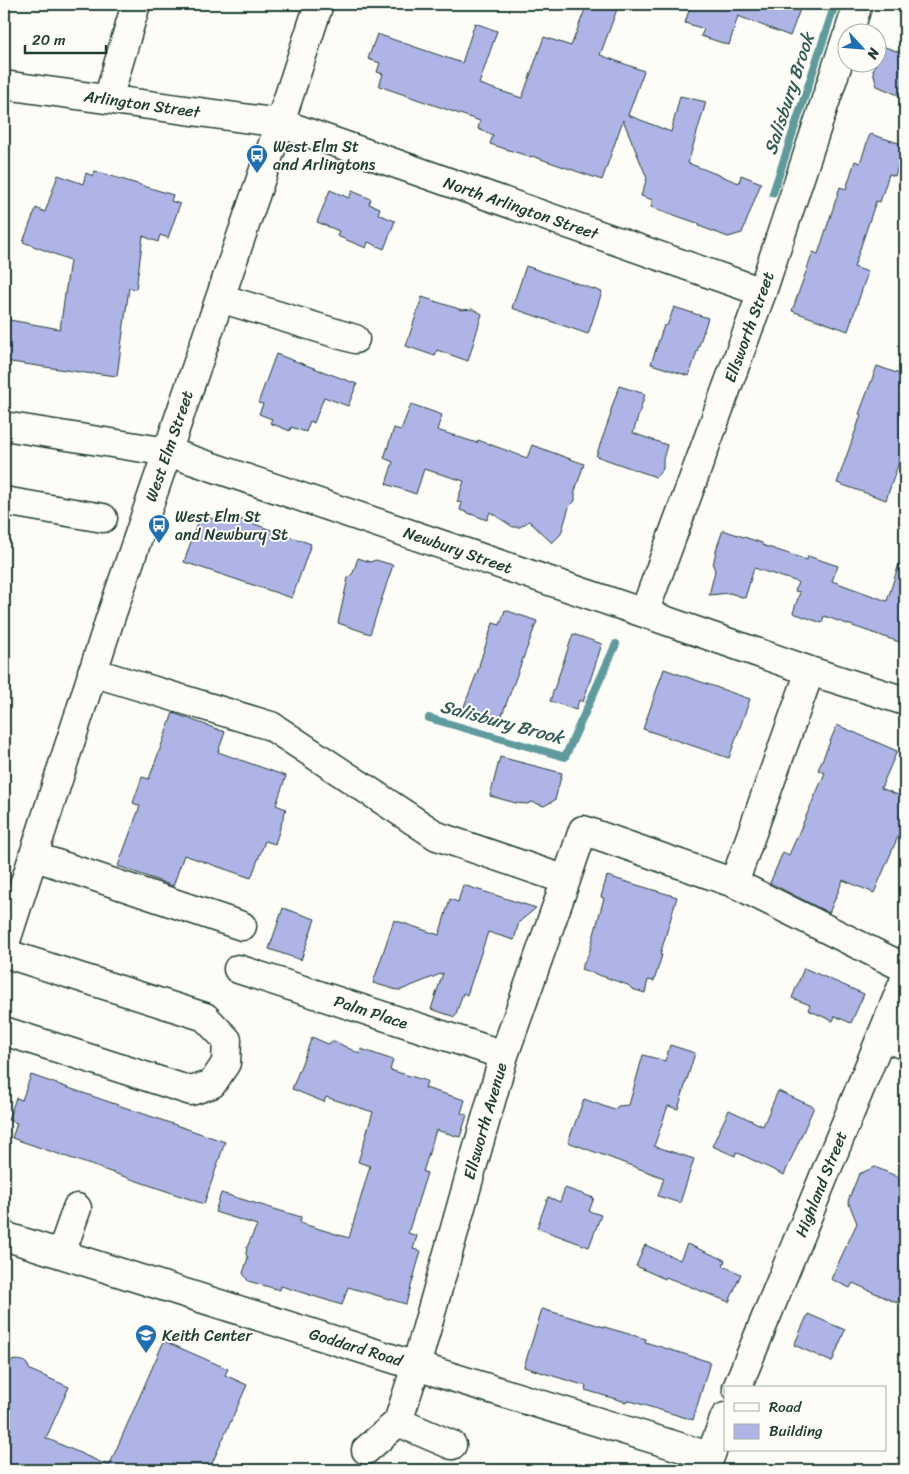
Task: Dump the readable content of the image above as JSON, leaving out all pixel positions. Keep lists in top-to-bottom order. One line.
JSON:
{"streets":{"street":["Arlington Street","North Arlington Street","Ellsworth Street","West Elm Street","Newbury Street","Palm Place","Ellsworth Avenue","Highland Street","Goddard Road"]},"crossings":[["Arlington Street","North Arlington Street"],["Arlington Street","West Elm Street"],["North Arlington Street","Ellsworth Street"],["North Arlington Street","West Elm Street"],["Ellsworth Street","Newbury Street"],["West Elm Street","Newbury Street"],["Palm Place","Ellsworth Avenue"],["Ellsworth Avenue","Goddard Road"]],"water":["Salisbury Brook"],"places":{"bus stop":["West Elm St and Arlingtons","West Elm St and Newbury St"],"school or university":["Keith Center"]},"legend":["Road","Building"],"scale_bar":"20 m","north":"bottom right"}
